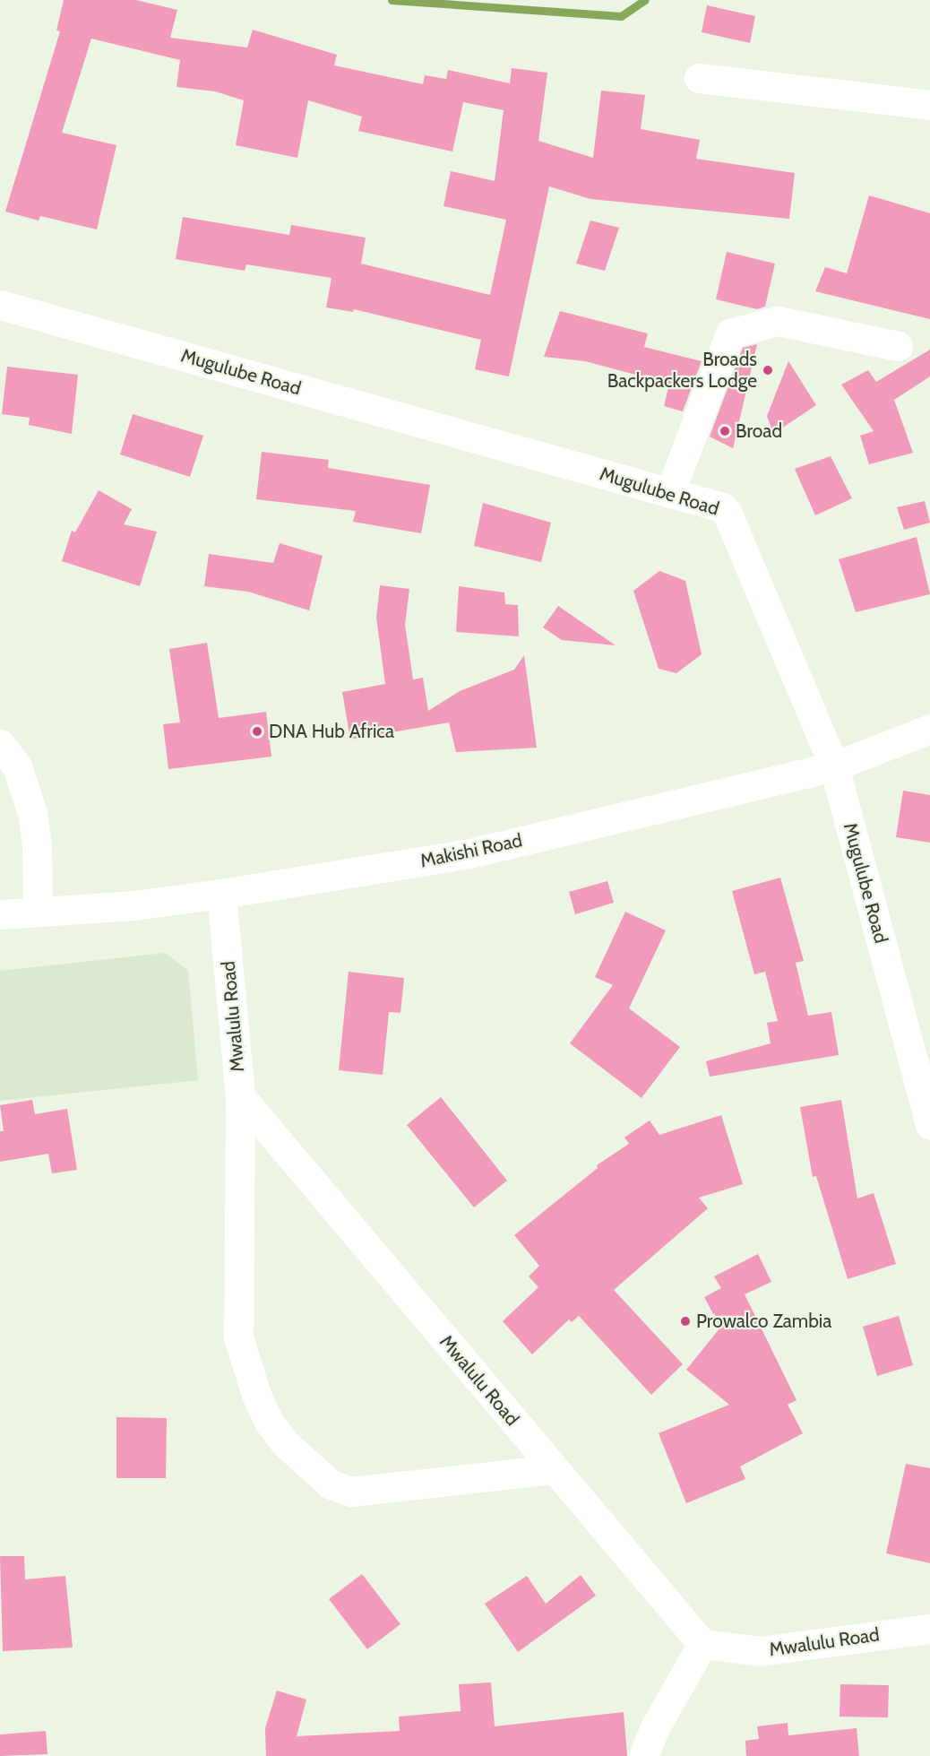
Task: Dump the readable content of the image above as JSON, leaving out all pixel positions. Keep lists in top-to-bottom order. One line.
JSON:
{"streets":{"street":["Mugulube Road","Makishi Road","Mwalulu Road"]},"crossings":[["Mugulube Road","Makishi Road"],["Makishi Road","Mwalulu Road"]],"places":["Broads Backpackers Lodge","Broad","DNA Hub Africa","Prowalco Zambia"]}
